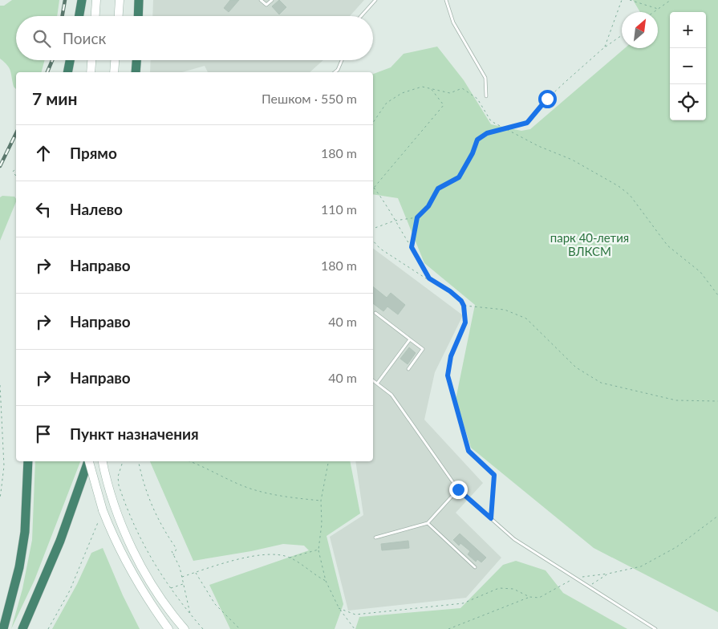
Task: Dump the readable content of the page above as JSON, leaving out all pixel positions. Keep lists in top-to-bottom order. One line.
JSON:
{"parks":["парк 40-летия ВЛКСМ"],"north":"top right","page":{"map_buttons":["+","−"],"search":"Поиск","heading":["7 мин","Пешком · 550 m"],"list":[["Прямо","180 m"],["Налево","110 m"],["Направо","180 m"],["Направо","40 m"],["Направо","40 m"],"Пункт назначения"]}}
